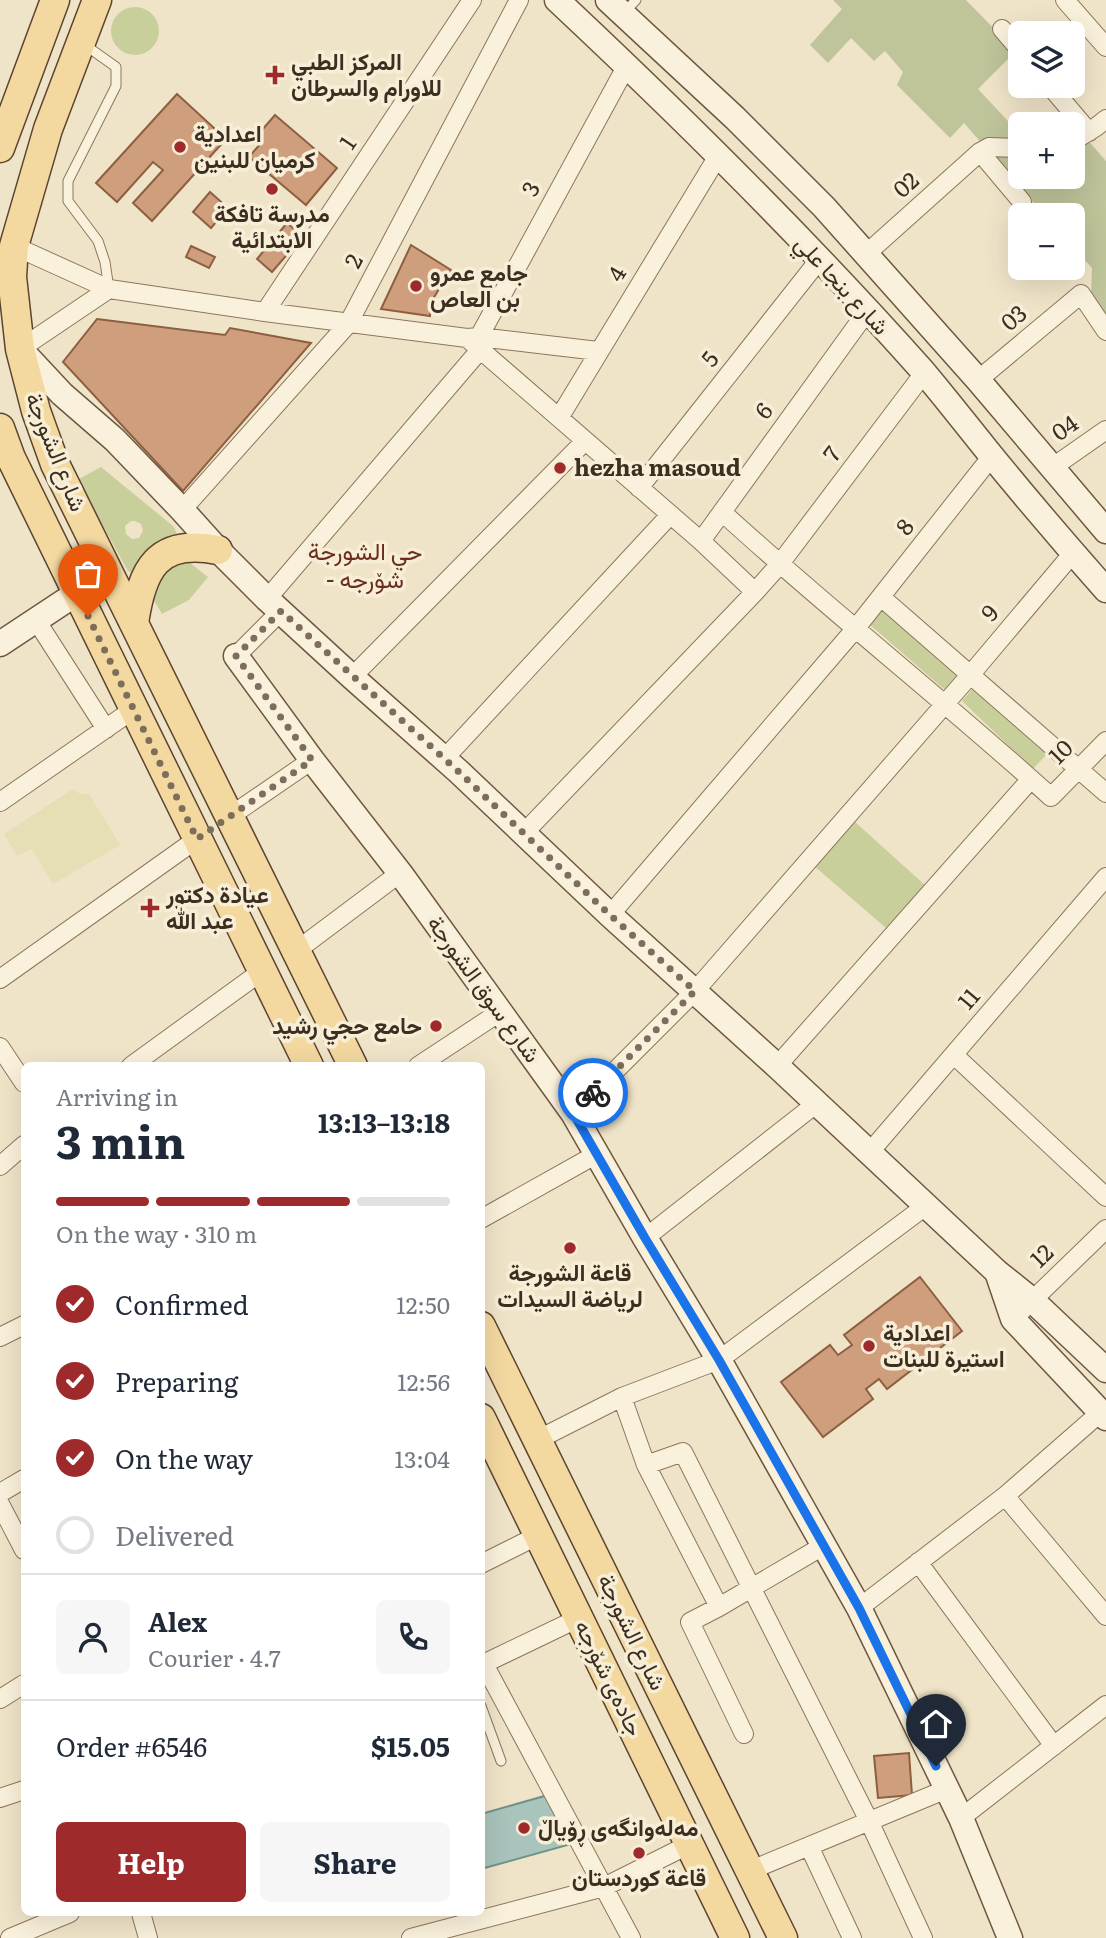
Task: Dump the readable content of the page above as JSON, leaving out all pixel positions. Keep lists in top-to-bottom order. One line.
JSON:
{"streets":{"main road":["شارع الشورجة","جادەی شۆرجە"],"street":["1","02","3","2","4","شارع بنجا علي","03","5","6","04","7","8","9","10","شارع سوق الشورجة","11","12"]},"crossings":[["02","شارع بنجا علي"],["3","شارع بنجا علي"],["3","شارع سوق الشورجة"],["4","شارع بنجا علي"],["شارع بنجا علي","03"],["شارع بنجا علي","5"],["شارع بنجا علي","6"],["شارع بنجا علي","04"],["شارع بنجا علي","7"],["شارع بنجا علي","8"],["شارع بنجا علي","9"],["9","شارع سوق الشورجة"]],"districts":["حي الشورجة - شۆرجە"],"places":{"health":["المركز الطبي للاورام والسرطان","عيادة دكتور عبد الله"],"other":["اعدادية كرميان للبنين","مدرسة تافكة الابتدائية","جامع عمرو بن العاص","hezha masoud","حامع حجي رشيد","قاعة الشورجة لرياضة السيدات","اعدادية استيرة للبنات","مەلەوانگەی ڕۆیاڵ","قاعة كوردستان"]},"page":{"map_buttons":["+","−"],"heading":["3 min","Arriving in","13:13–13:18"],"panel":["Alex","Courier · 4.7","Order #6546","$15.05"],"bar":"On the way · 310 m","list":[["Confirmed","12:50"],["Preparing","12:56"],["On the way","13:04"],"Delivered"],"buttons":["Help","Share"]}}
